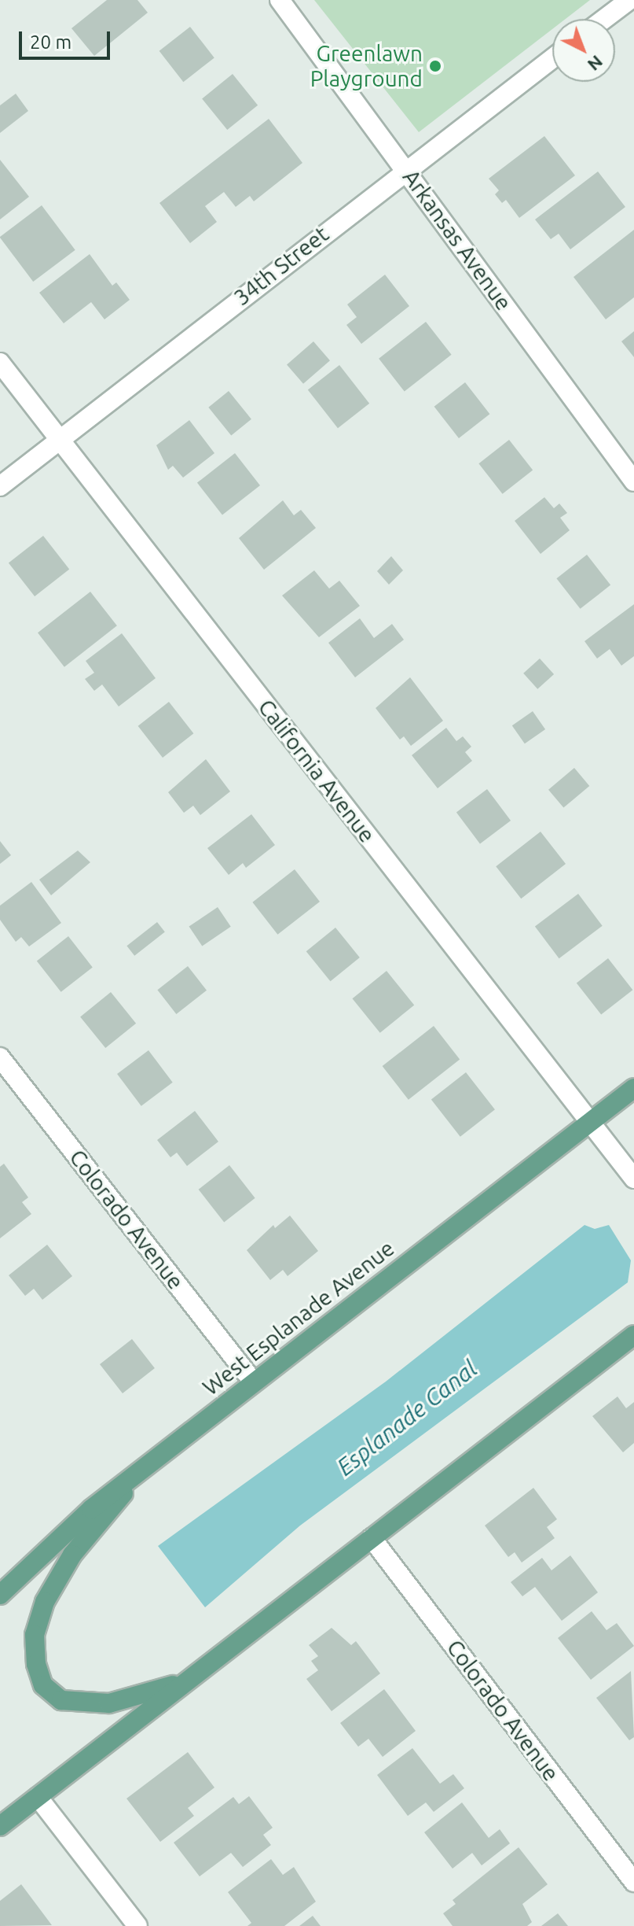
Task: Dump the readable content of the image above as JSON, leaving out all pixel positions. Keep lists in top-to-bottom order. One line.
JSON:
{"streets":{"main road":["West Esplanade Avenue"],"street":["Arkansas Avenue","34th Street","California Avenue","Colorado Avenue"]},"crossings":[["Arkansas Avenue","34th Street"],["34th Street","California Avenue"],["California Avenue","West Esplanade Avenue"],["Colorado Avenue","West Esplanade Avenue"]],"water":["Esplanade Canal"],"places":["Greenlawn Playground"],"scale_bar":"20 m","north":"bottom right"}
